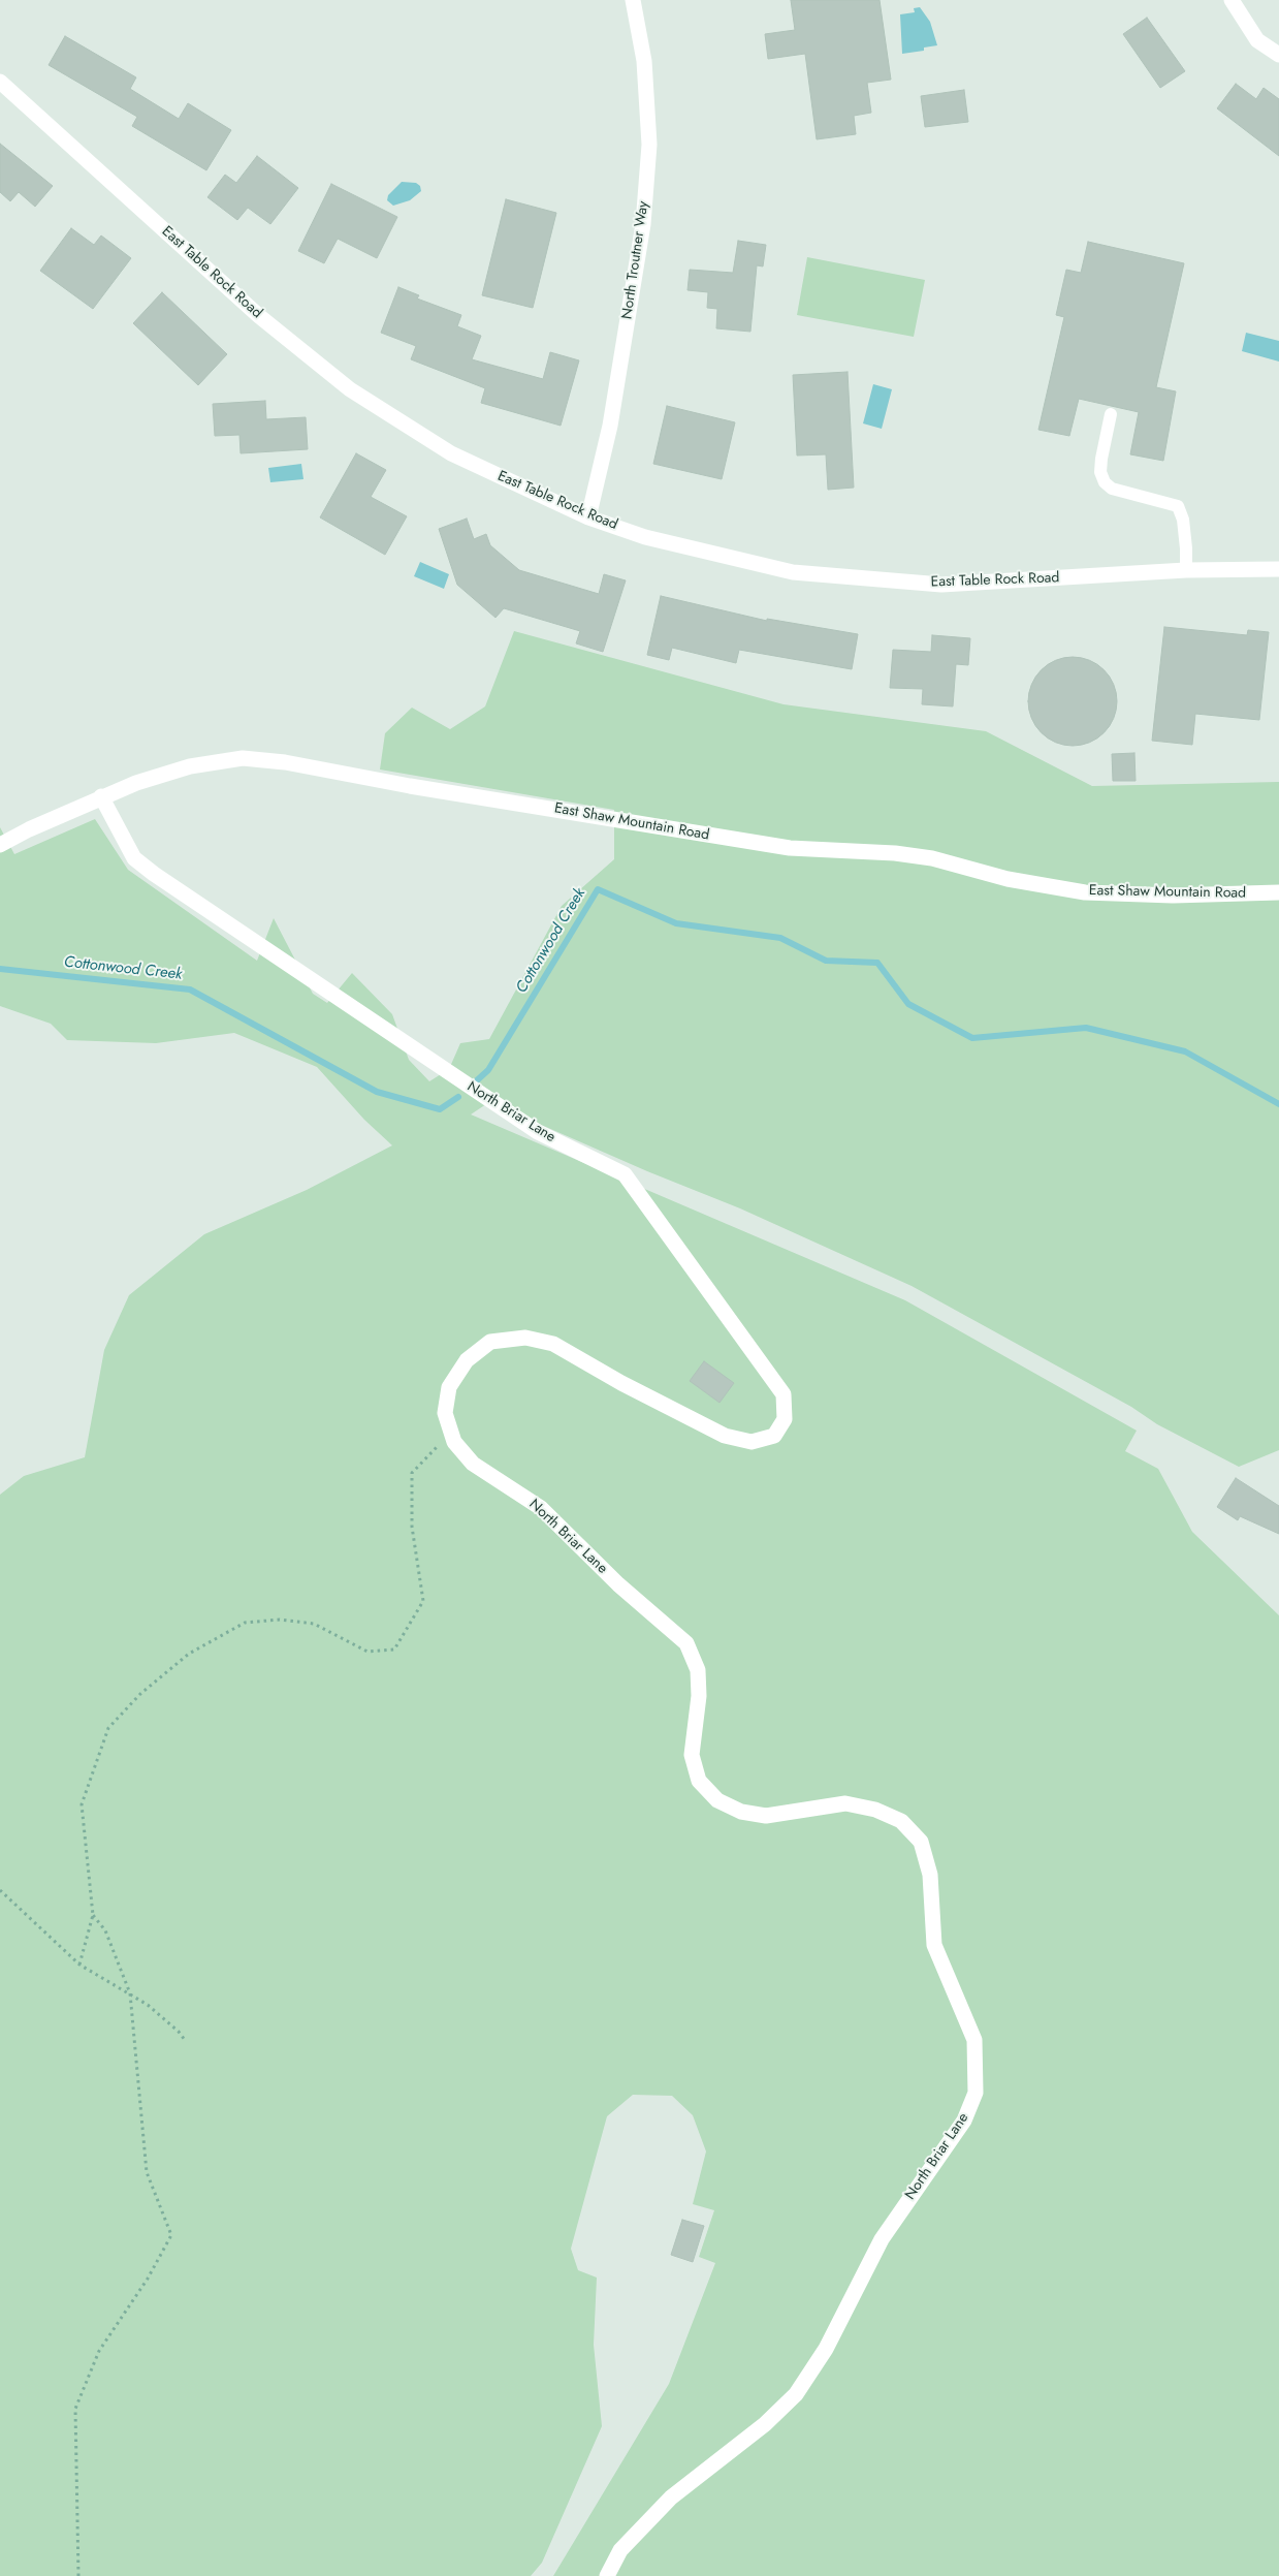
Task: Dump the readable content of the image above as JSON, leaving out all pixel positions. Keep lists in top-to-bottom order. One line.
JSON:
{"streets":{"street":["North Troutner Way","East Table Rock Road","East Shaw Mountain Road","North Briar Lane"]},"crossings":[["North Troutner Way","East Table Rock Road"],["East Shaw Mountain Road","North Briar Lane"]],"water":["Cottonwood Creek"]}
